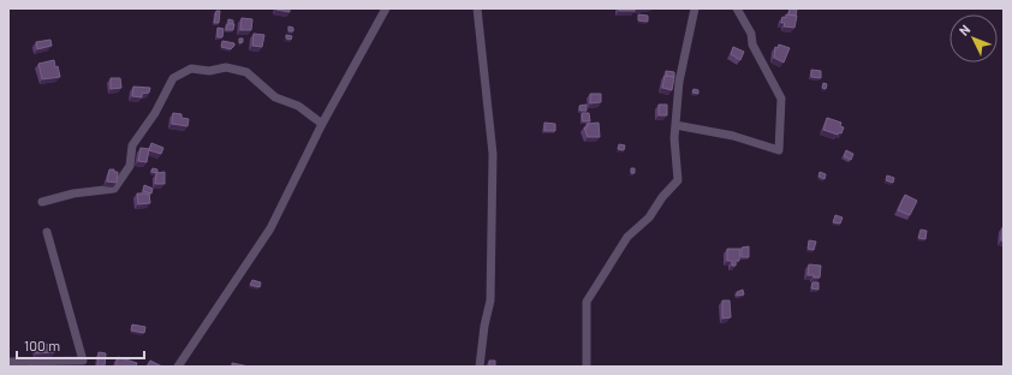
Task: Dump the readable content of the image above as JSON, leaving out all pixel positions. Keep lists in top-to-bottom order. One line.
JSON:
{"scale_bar":"100 m","north":"top left"}
